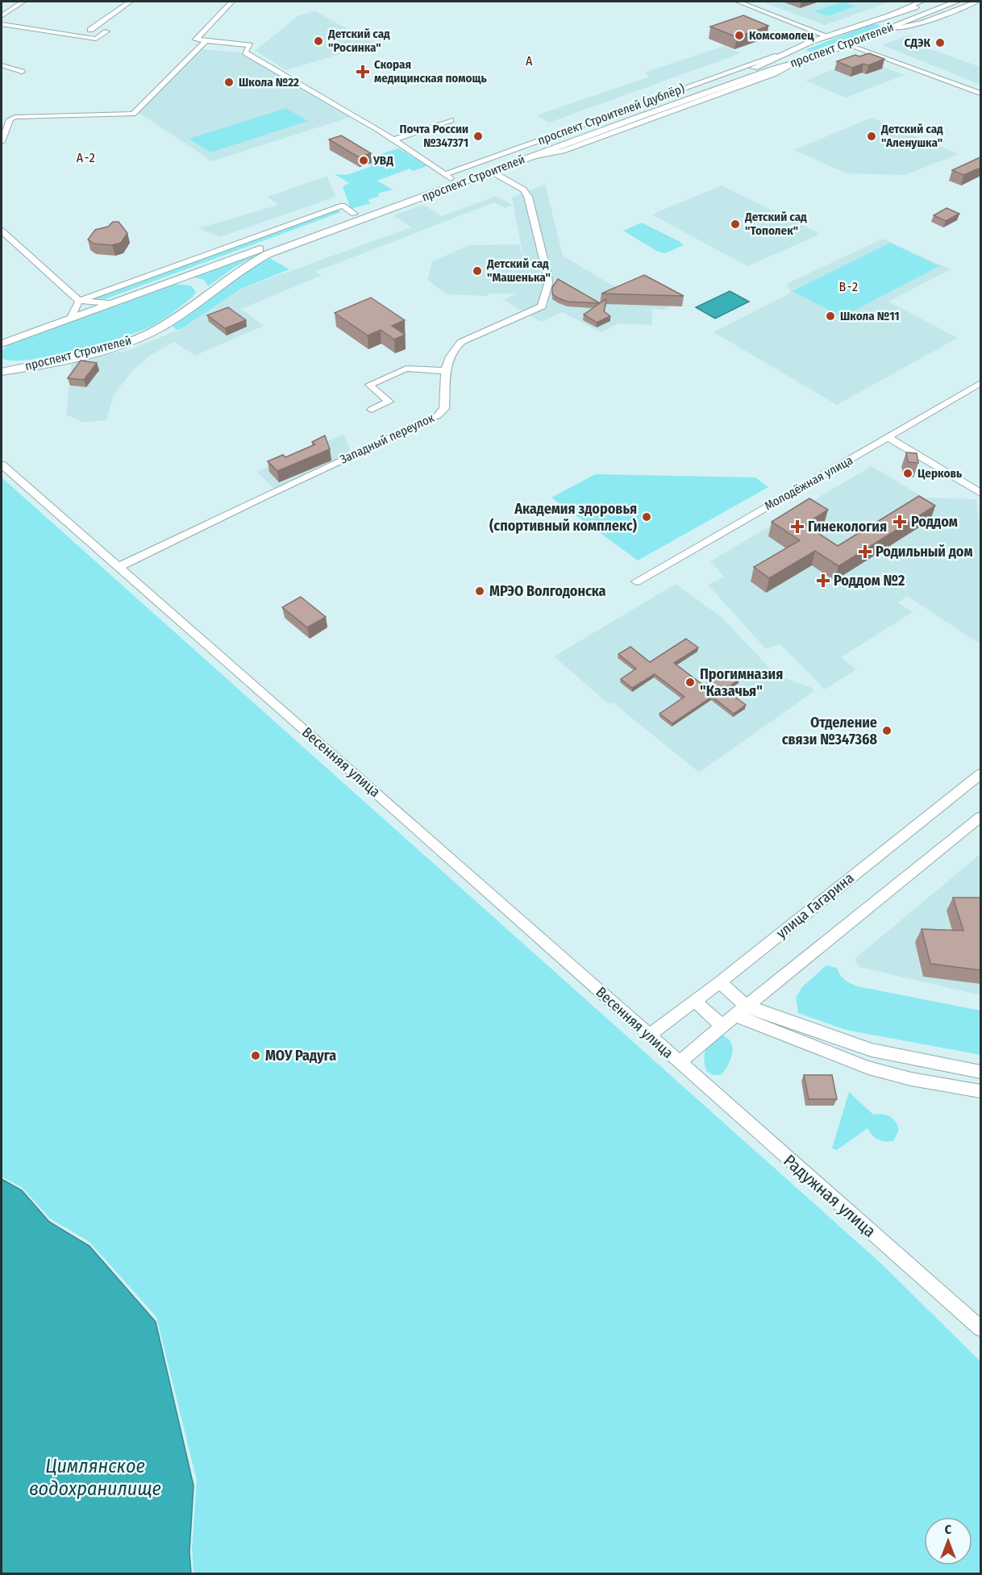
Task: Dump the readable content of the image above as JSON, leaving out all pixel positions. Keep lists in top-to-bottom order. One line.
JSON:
{"streets":{"main road":["проспект Строителей"],"street":["Западный переулок","Молодёжная улица","Весенняя улица","улица Гагарина","Радужная улица"]},"crossings":[["проспект Строителей","Западный переулок"],["Западный переулок","Весенняя улица"],["Весенняя улица","улица Гагарина"],["Весенняя улица","Радужная улица"]],"districts":["А","А-2","В-2"],"water":["Цимлянское водохранилище"],"places":{"other":["Комсомолец","Детский сад \"Росинка\"","СДЭК","Школа №22","Почта России №347371","Детский сад \"Аленушка\"","УВД","Детский сад \"Тополек\"","Детский сад \"Машенька\"","Школа №11","Церковь","Академия здоровья (спортивный комплекс)","МРЭО Волгодонска","Прогимназия \"Казачья\"","Отделение связи №347368","МОУ Радуга"],"health":["Скорая медицинская помощь","Роддом","Гинекология","Родильный дом","Роддом №2"]},"north":"top"}
